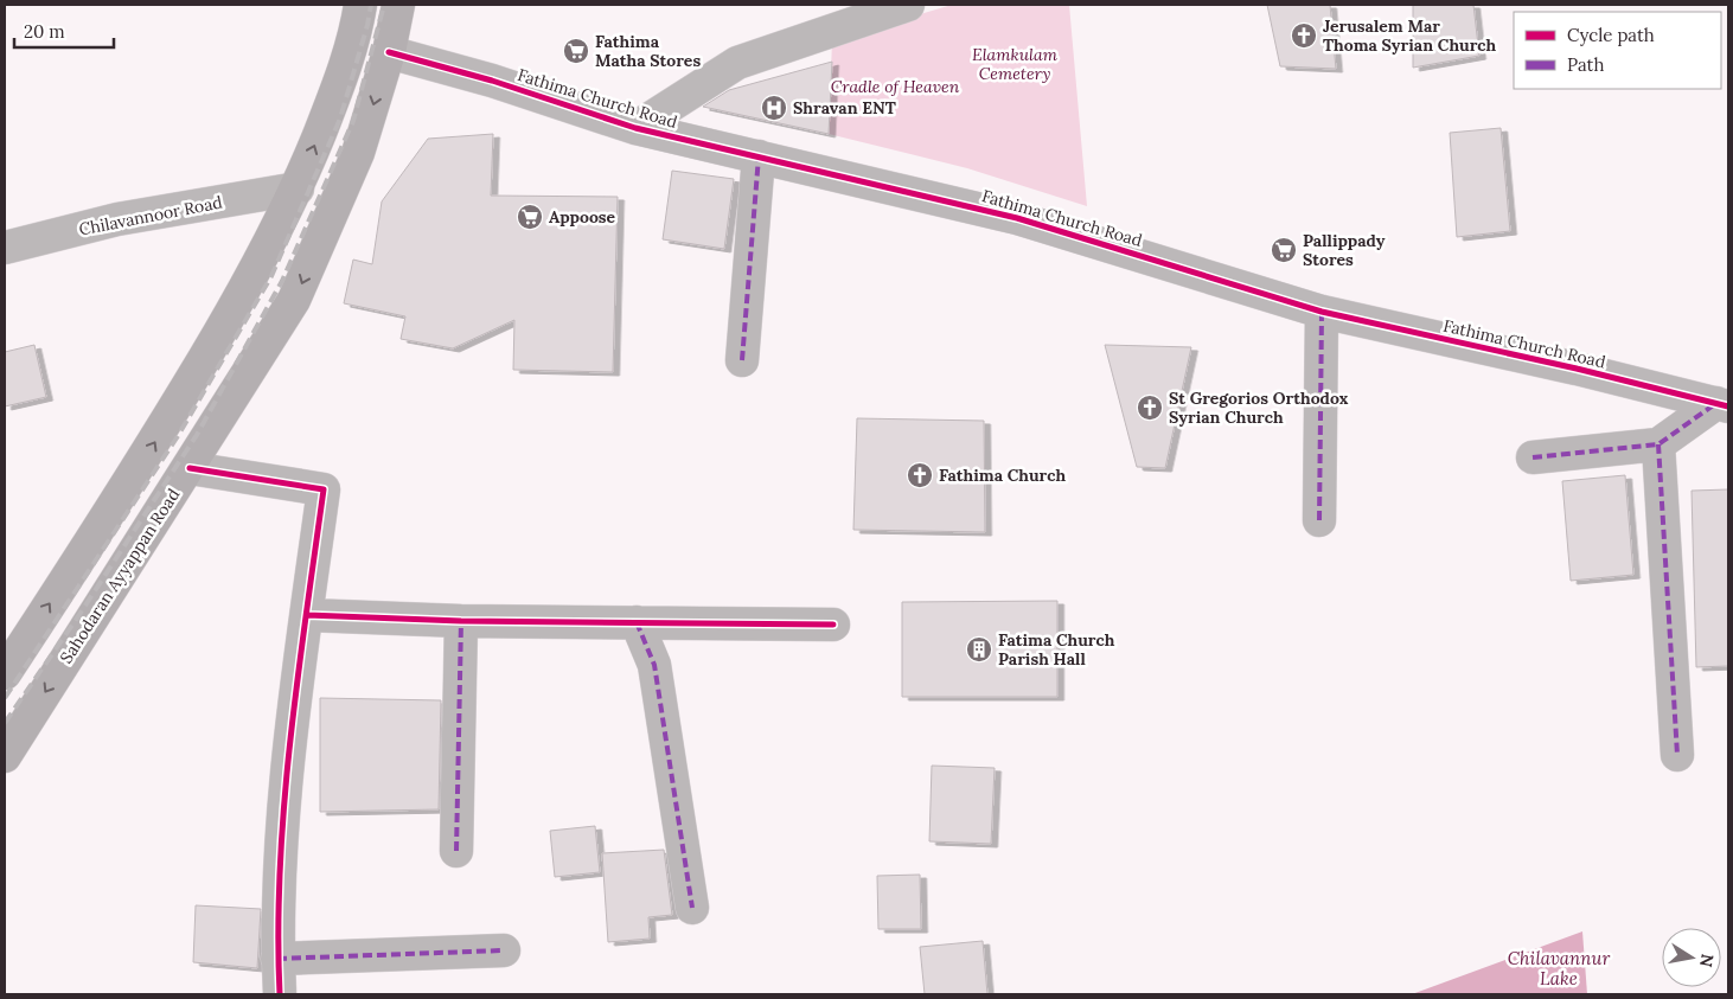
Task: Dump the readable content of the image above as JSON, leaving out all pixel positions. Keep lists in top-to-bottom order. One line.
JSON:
{"streets":{"main road":["Sahodaran Ayyappan Road"],"street":["Fathima Church Road","Chilavannoor Road"]},"crossings":[["Fathima Church Road","Sahodaran Ayyappan Road"]],"water":["Chilavannur Lake"],"parks":["Elamkulam Cemetery","Cradle of Heaven"],"places":{"church":["Jerusalem Mar Thoma Syrian Church","St Gregorios Orthodox Syrian Church","Fathima Church"],"supermarket":["Fathima Matha Stores","Appoose","Pallippady Stores"],"hospital":["Shravan ENT"],"building":["Fatima Church Parish Hall"]},"legend":["Cycle path","Path"],"scale_bar":"20 m","north":"right"}
